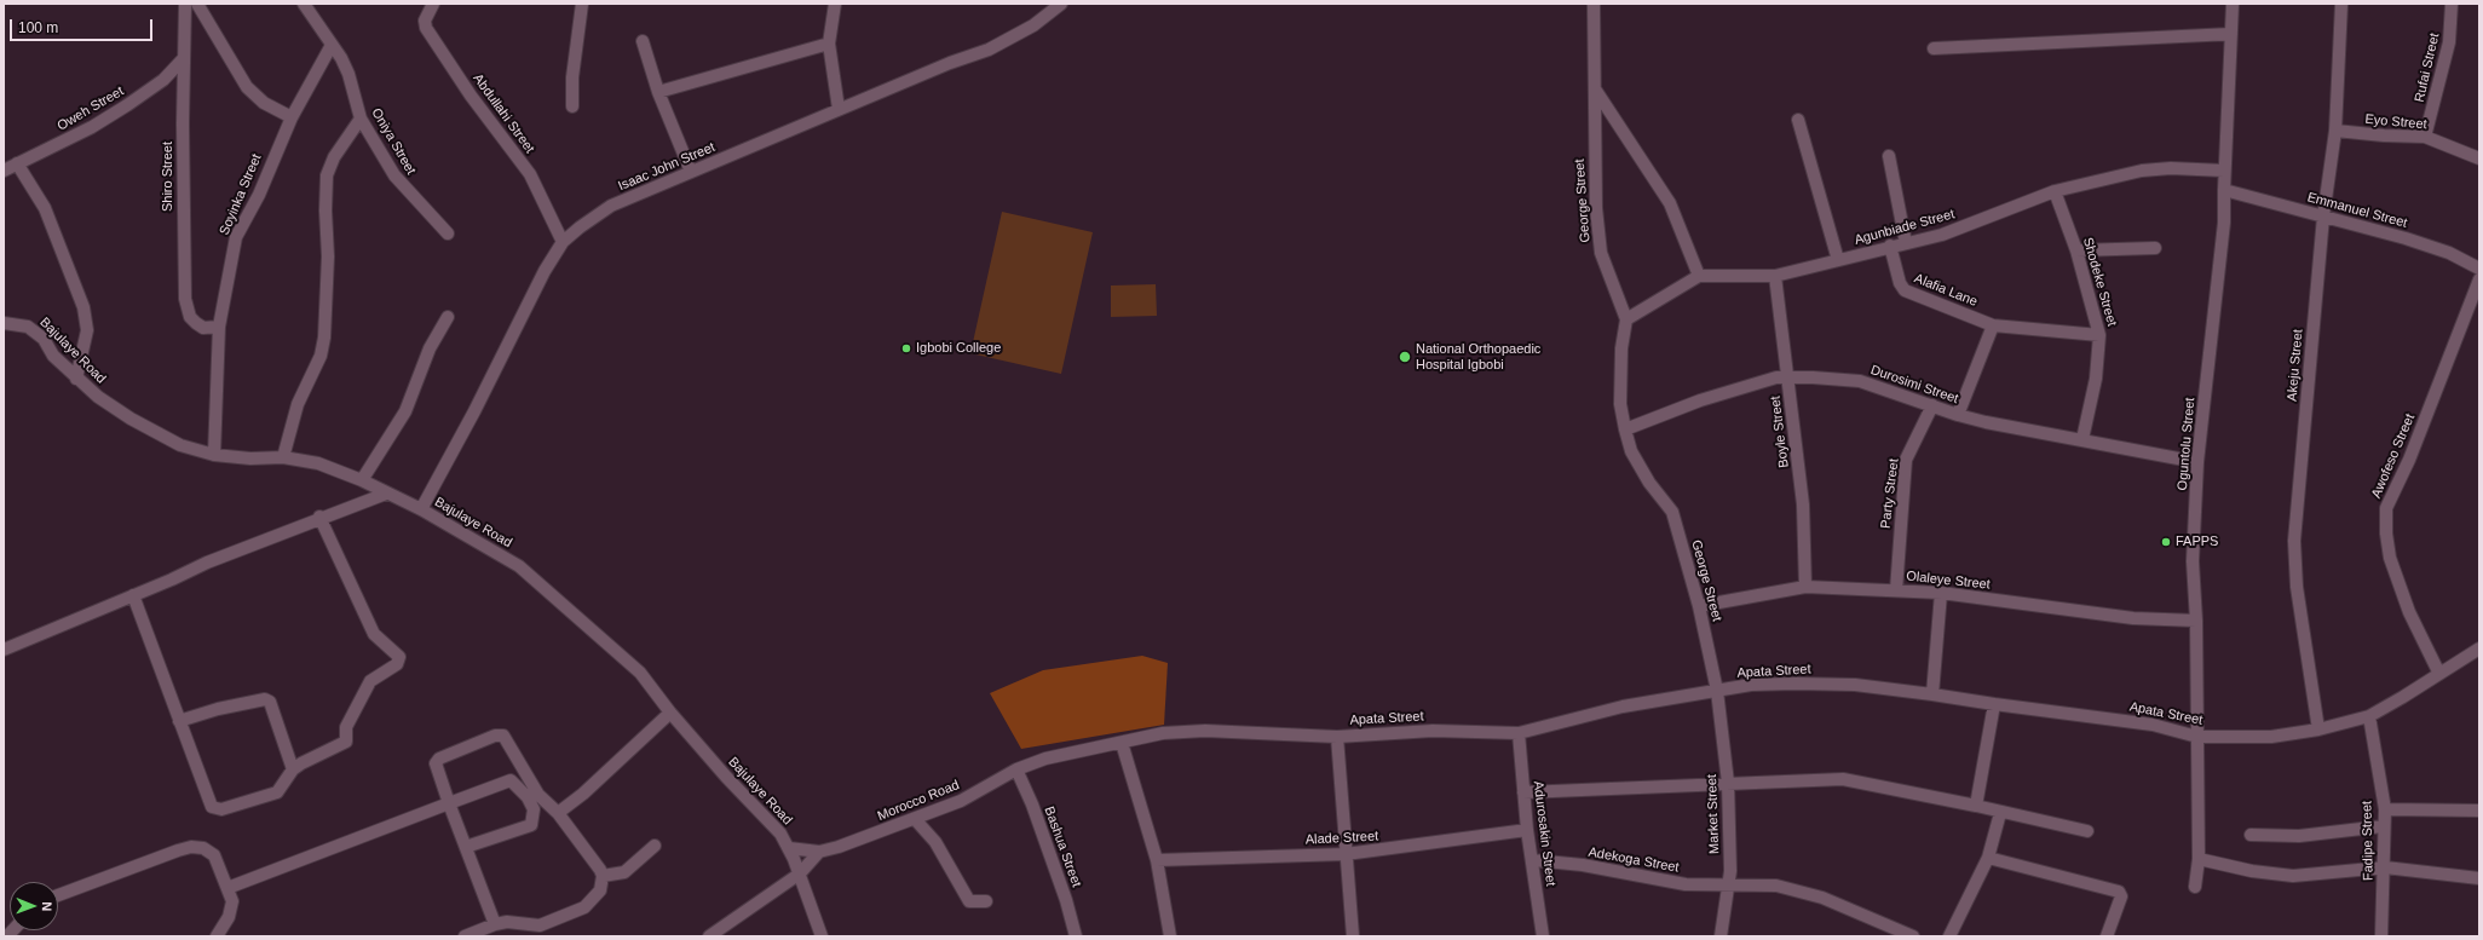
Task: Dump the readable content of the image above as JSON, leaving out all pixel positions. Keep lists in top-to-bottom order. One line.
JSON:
{"streets":{"street":["Rufai Street","Oweh Street","Abdullahi Street","Eyo Street","Oniya Street","Isaac John Street","Shiro Street","Soyinka Street","George Street","Emmanuel Street","Agunbiade Street","Shodeke Street","Alafia Lane","Bajulaye Road","Akeju Street","Durosimi Street","Boyle Street","Oguntolu Street","Awofeso Street","Party Street","Olaleye Street","Apata Street","Morocco Road","Market Street","Adurosakin Street","Alade Street","Fadipe Street","Bashua Street","Adekoga Street"]},"crossings":[["Rufai Street","Eyo Street"],["Oweh Street","Shiro Street"],["Abdullahi Street","Isaac John Street"],["Eyo Street","Akeju Street"],["Oniya Street","Soyinka Street"],["Isaac John Street","Bajulaye Road"],["Shiro Street","Soyinka Street"],["Soyinka Street","Bajulaye Road"],["George Street","Durosimi Street"],["George Street","Olaleye Street"],["George Street","Apata Street"],["George Street","Market Street"],["Emmanuel Street","Akeju Street"],["Emmanuel Street","Oguntolu Street"],["Agunbiade Street","Shodeke Street"],["Agunbiade Street","Alafia Lane"],["Agunbiade Street","Boyle Street"],["Agunbiade Street","Oguntolu Street"],["Shodeke Street","Durosimi Street"],["Bajulaye Road","Morocco Road"],["Akeju Street","Apata Street"],["Durosimi Street","Boyle Street"],["Durosimi Street","Oguntolu Street"],["Durosimi Street","Party Street"],["Boyle Street","Olaleye Street"],["Oguntolu Street","Olaleye Street"],["Oguntolu Street","Apata Street"],["Awofeso Street","Apata Street"],["Party Street","Olaleye Street"],["Apata Street","Morocco Road"],["Apata Street","Market Street"],["Apata Street","Adurosakin Street"],["Apata Street","Fadipe Street"],["Apata Street","Bashua Street"],["Morocco Road","Bashua Street"],["Market Street","Adekoga Street"],["Adurosakin Street","Alade Street"],["Adurosakin Street","Adekoga Street"]],"places":["Igbobi College","National Orthopaedic Hospital Igbobi","FAPPS"],"scale_bar":"100 m","north":"right"}
